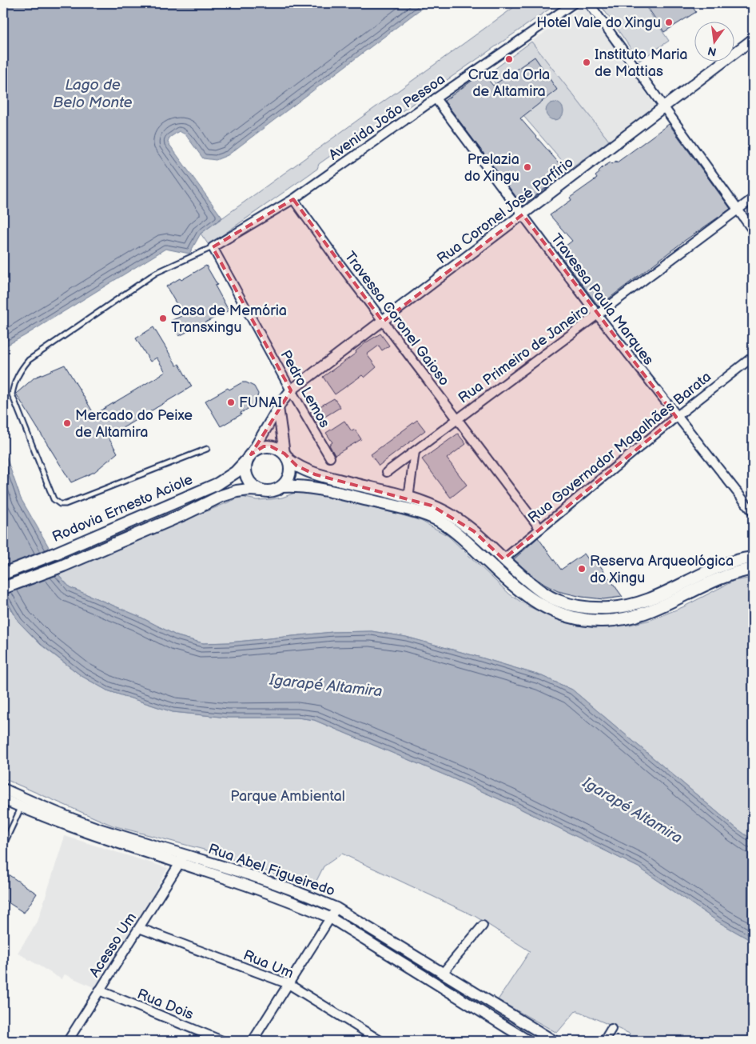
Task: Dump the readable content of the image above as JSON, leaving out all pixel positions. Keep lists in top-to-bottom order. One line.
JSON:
{"streets":{"main road":["Rodovia Ernesto Aciole"],"street":["Avenida João Pessoa","Rua Coronel José Porfírio","Travessa Paula Marques","Travessa Coronel Gaioso","Rua Primeiro de Janeiro","Pedro Lemos","Rua Governador Magalhães Barata","Rua Abel Figueiredo","Acesso Um","Rua Um","Rua Dois"]},"crossings":[["Avenida João Pessoa","Travessa Paula Marques"],["Avenida João Pessoa","Travessa Coronel Gaioso"],["Avenida João Pessoa","Pedro Lemos"],["Rua Coronel José Porfírio","Travessa Paula Marques"],["Rua Coronel José Porfírio","Travessa Coronel Gaioso"],["Rua Coronel José Porfírio","Pedro Lemos"],["Rua Coronel José Porfírio","Rodovia Ernesto Aciole"],["Travessa Paula Marques","Rua Primeiro de Janeiro"],["Travessa Paula Marques","Rua Governador Magalhães Barata"],["Travessa Coronel Gaioso","Rua Primeiro de Janeiro"],["Travessa Coronel Gaioso","Rua Governador Magalhães Barata"],["Rua Abel Figueiredo","Acesso Um"],["Acesso Um","Rua Um"],["Acesso Um","Rua Dois"]],"water":["Lago de Belo Monte","Igarapé Altamira"],"parks":["Parque Ambiental"],"places":["Hotel Vale do Xingu","Cruz da Orla de Altamira","Instituto Maria de Mattias","Prelazia do Xingu","Casa de Memória Transxingu","FUNAI","Mercado do Peixe de Altamira","Reserva Arqueológica do Xingu"],"north":"bottom"}
